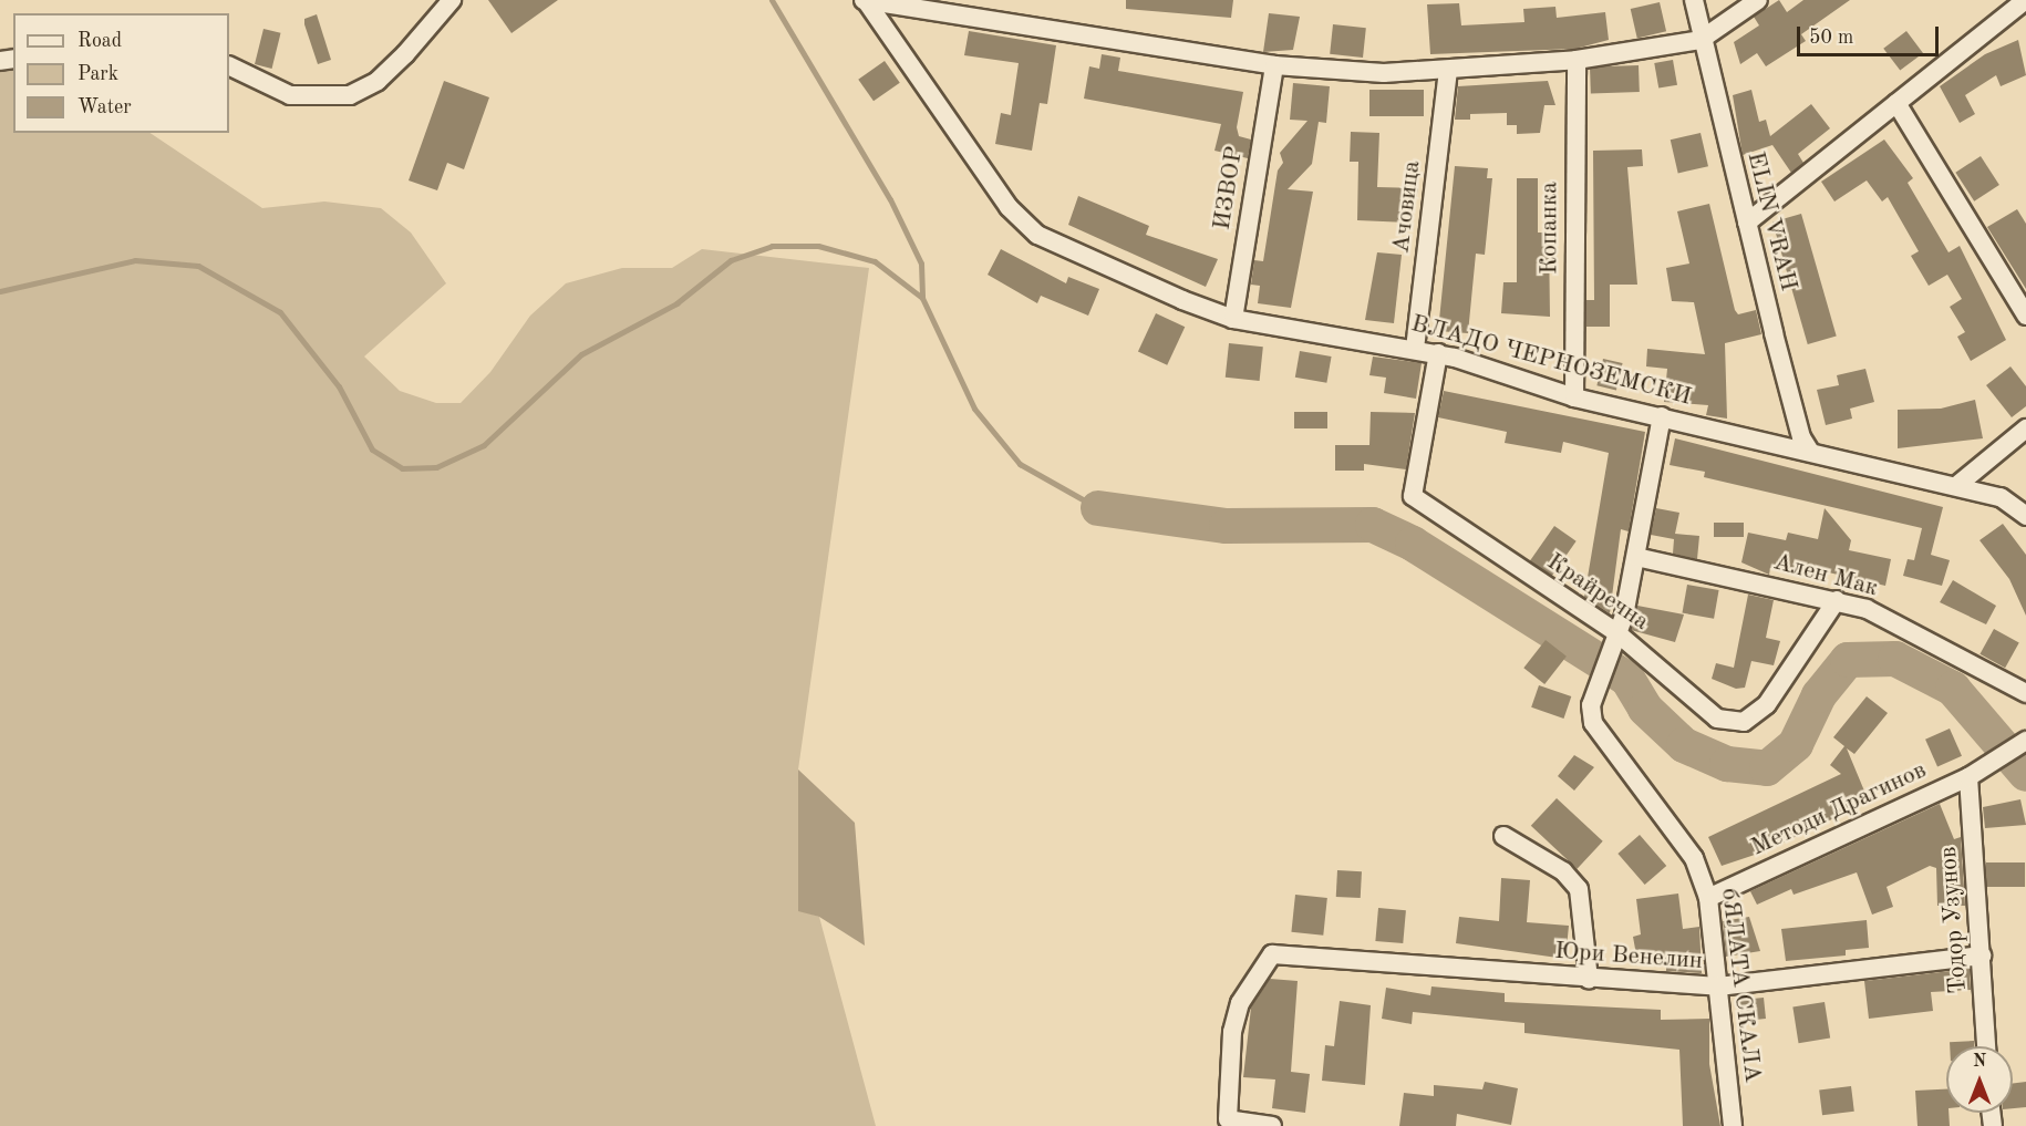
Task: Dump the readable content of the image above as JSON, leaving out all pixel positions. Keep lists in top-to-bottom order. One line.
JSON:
{"streets":{"street":["ИЗВОР","Ачовица","ELIN VRAH","Копанка","ВЛАДО ЧЕРНОЗЕМСКИ","Ален Мак","Крайречна","Методи Драгинов","Тодор Узунов","Юри Венелин","бЯЛАТА СКАЛА"]},"crossings":[["ИЗВОР","ВЛАДО ЧЕРНОЗЕМСКИ"],["Ачовица","ВЛАДО ЧЕРНОЗЕМСКИ"],["ELIN VRAH","ВЛАДО ЧЕРНОЗЕМСКИ"],["Копанка","ВЛАДО ЧЕРНОЗЕМСКИ"],["ВЛАДО ЧЕРНОЗЕМСКИ","Крайречна"],["ВЛАДО ЧЕРНОЗЕМСКИ","бЯЛАТА СКАЛА"],["Ален Мак","Крайречна"],["Ален Мак","бЯЛАТА СКАЛА"],["Крайречна","бЯЛАТА СКАЛА"],["Методи Драгинов","Тодор Узунов"],["Методи Драгинов","бЯЛАТА СКАЛА"],["Тодор Узунов","Юри Венелин"],["Юри Венелин","бЯЛАТА СКАЛА"]],"legend":["Road","Park","Water"],"scale_bar":"50 m","north":"top"}
